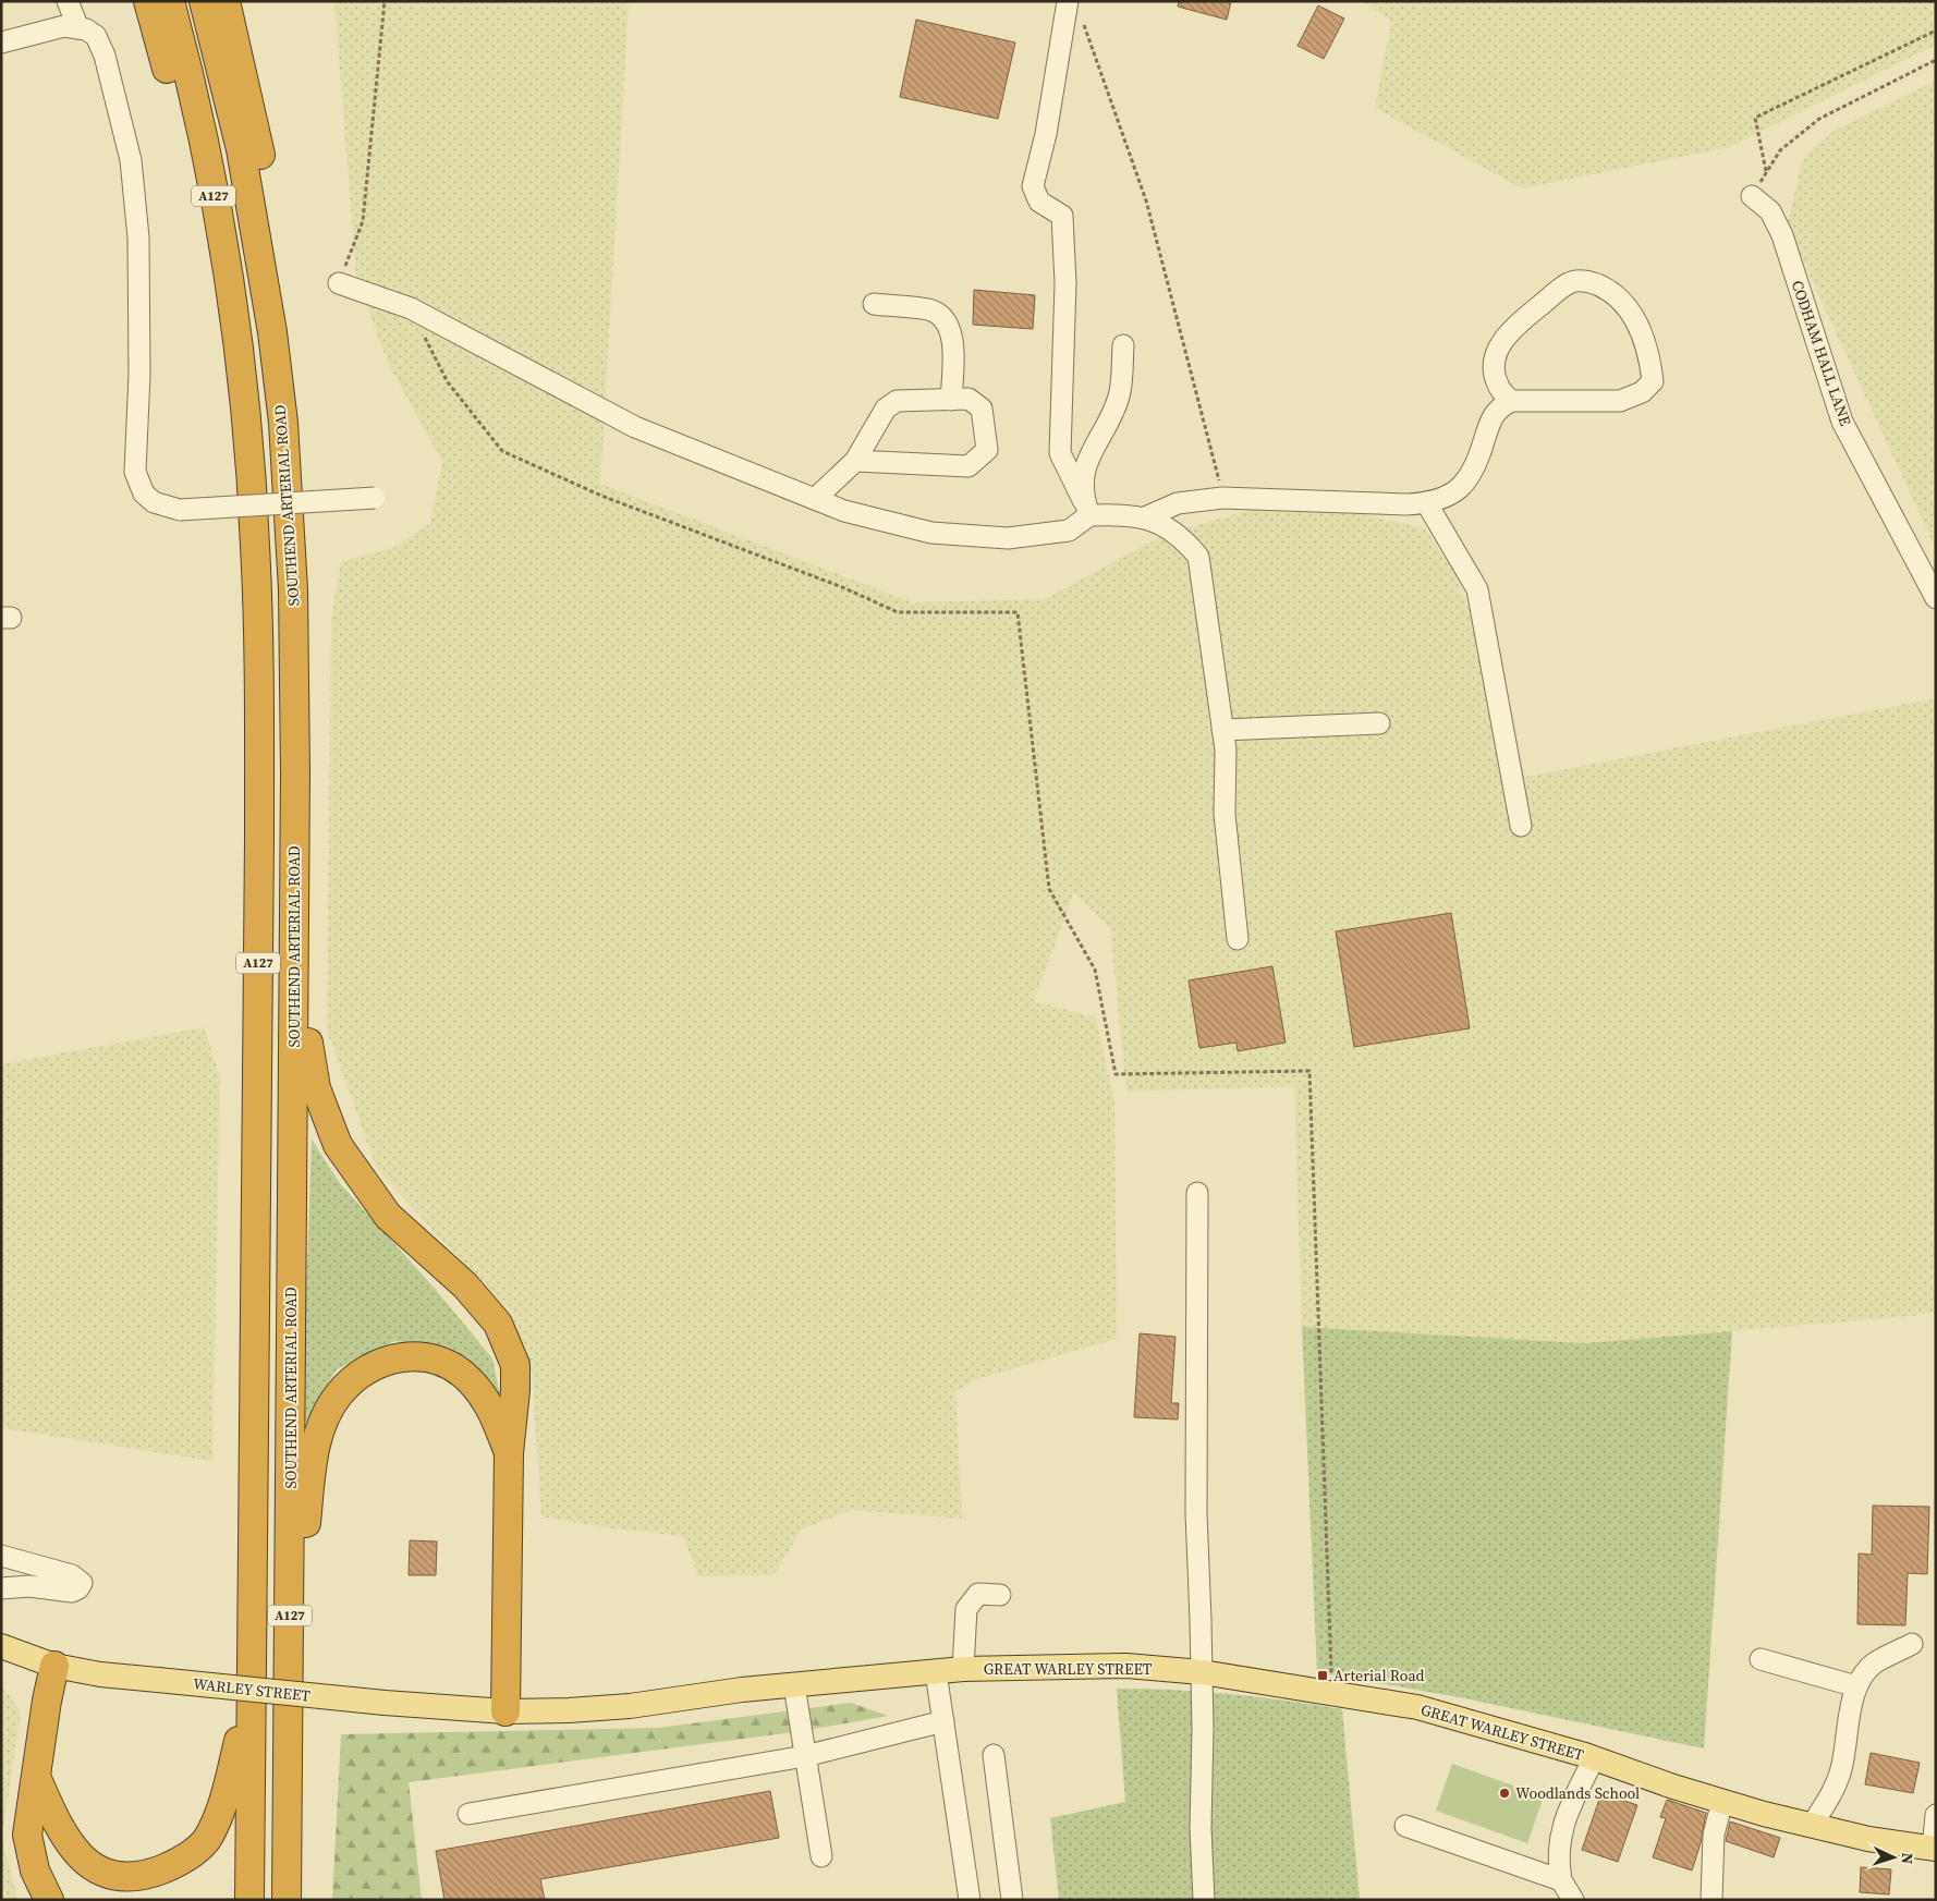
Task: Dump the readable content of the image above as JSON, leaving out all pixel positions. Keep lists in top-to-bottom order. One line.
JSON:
{"streets":{"highway":["A127","SOUTHEND ARTERIAL ROAD"],"main road":["GREAT WARLEY STREET","WARLEY STREET"],"street":["CODHAM HALL LANE"]},"crossings":[["GREAT WARLEY STREET","WARLEY STREET"]],"places":{"transit":["Arterial Road"],"other":["Woodlands School"]},"north":"right"}
